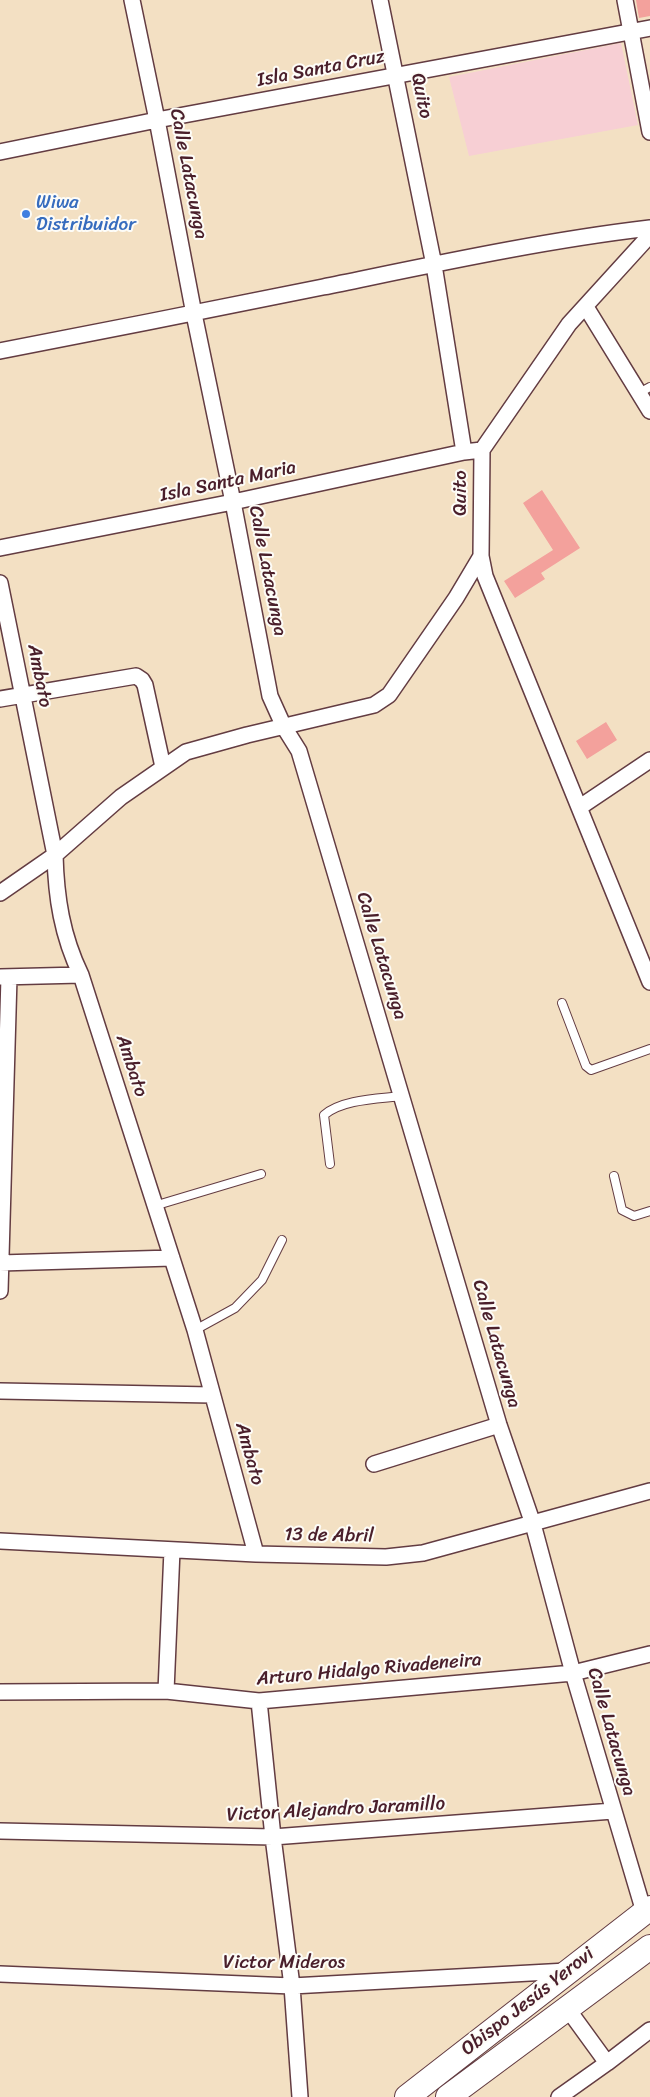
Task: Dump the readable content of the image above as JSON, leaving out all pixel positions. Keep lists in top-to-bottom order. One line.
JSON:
{"streets":{"main road":["Obispo Jesús Yerovi"],"street":["Isla Santa Cruz","Quito","Calle Latacunga","Isla Santa Maria","Ambato","13 de Abril","Arturo Hidalgo Rivadeneira","Victor Alejandro Jaramillo","Victor Mideros"]},"crossings":[["Isla Santa Cruz","Quito"],["Isla Santa Cruz","Calle Latacunga"],["Quito","Isla Santa Maria"],["Calle Latacunga","Isla Santa Maria"],["Calle Latacunga","13 de Abril"],["Calle Latacunga","Arturo Hidalgo Rivadeneira"],["Calle Latacunga","Victor Alejandro Jaramillo"],["Calle Latacunga","Obispo Jesús Yerovi"],["Ambato","13 de Abril"],["Victor Mideros","Obispo Jesús Yerovi"]],"places":["Wiwa Distribuidor"]}
